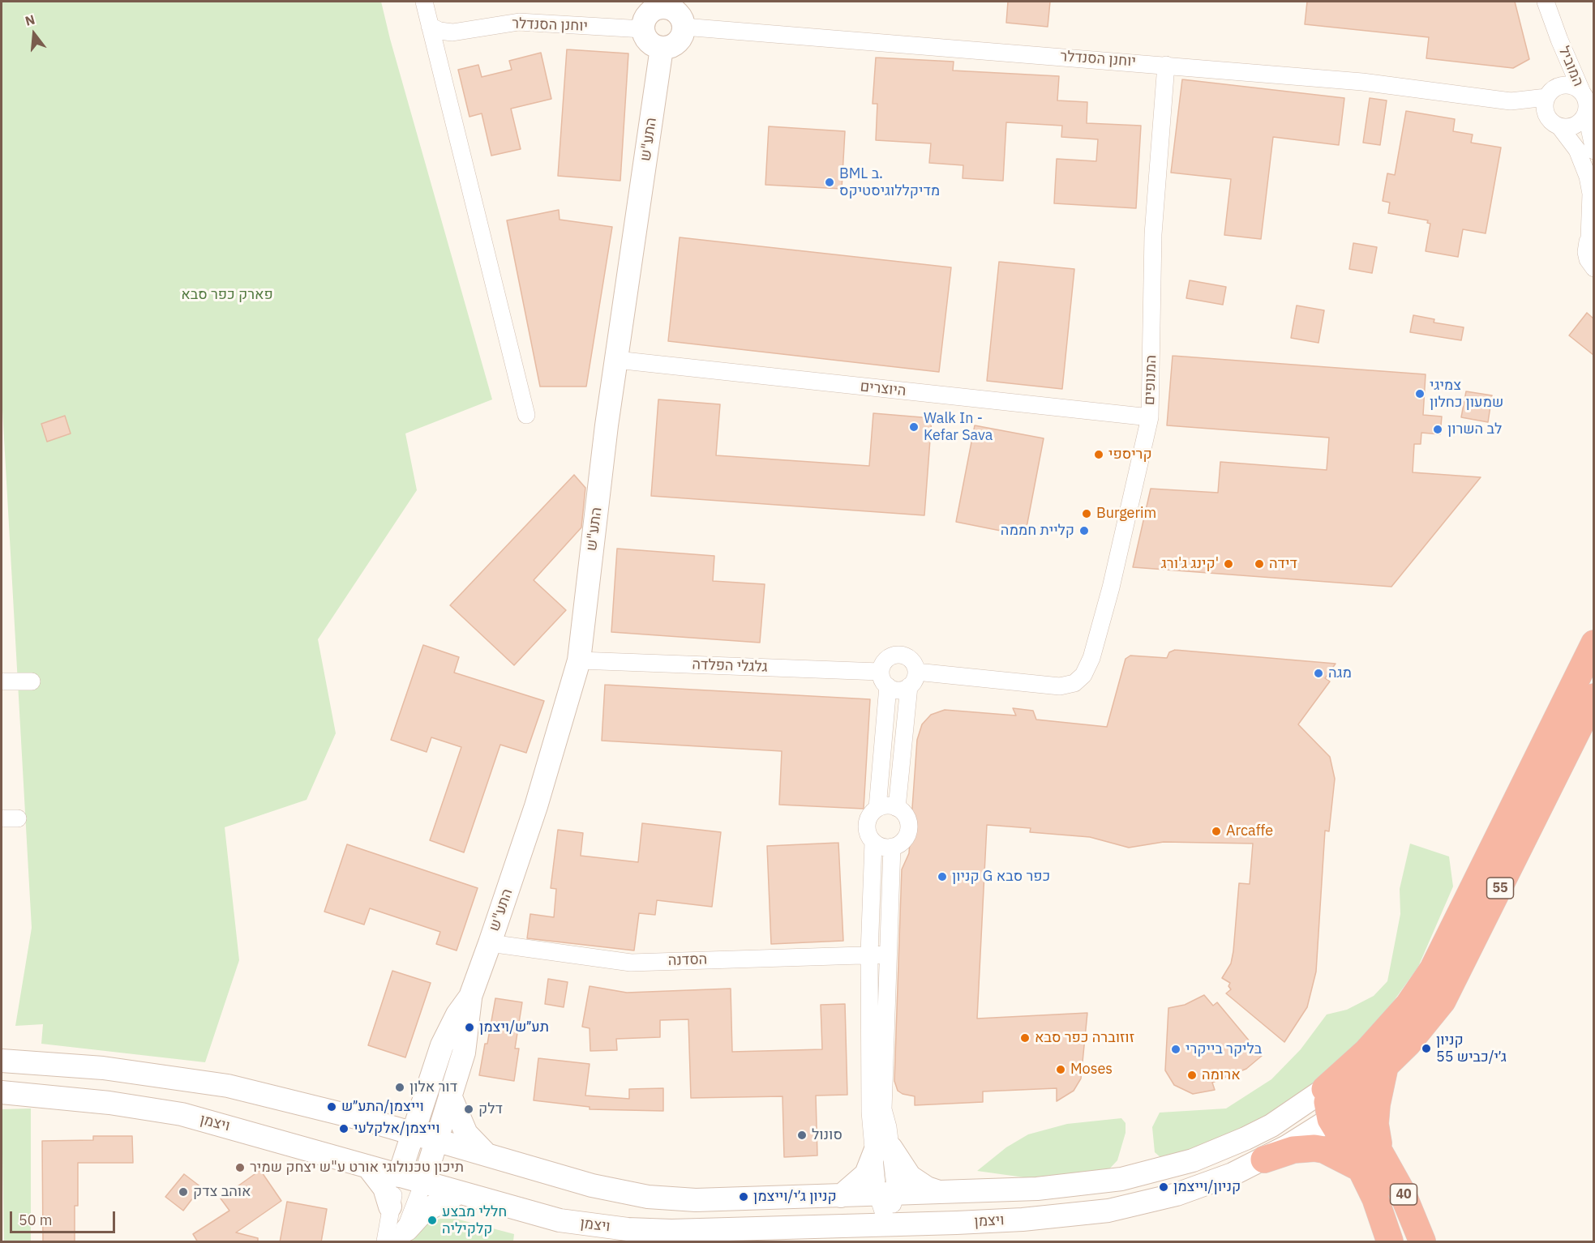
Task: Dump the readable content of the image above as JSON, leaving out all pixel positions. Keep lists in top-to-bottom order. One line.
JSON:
{"streets":{"highway":["55","40"],"main road":["התע\"ש","ויצמן"],"street":["יוחנן הסנדלר","המוביל","המנופים","היוצרים","גלגלי הפלדה","הסדנה"]},"crossings":[["יוחנן הסנדלר","המוביל"],["יוחנן הסנדלר","התע\"ש"],["יוחנן הסנדלר","המנופים"],["התע\"ש","היוצרים"],["התע\"ש","גלגלי הפלדה"],["התע\"ש","הסדנה"],["התע\"ש","ויצמן"],["המנופים","היוצרים"],["המנופים","גלגלי הפלדה"],["55","ויצמן"],["55","40"],["ויצמן","40"]],"parks":["פארק כפר סבא"],"places":["BML ב. מדיקללוגיסטיקס","צמיגי שמעון כחלון","Walk In - Kefar Sava","לב השרון","קריספי","Burgerim","קליית חממה","קינג ג'ורג'","דידה","מגה","Arcaffe","קניון G כפר סבא","תע״ש/ויצמן","זוזוברה כפר סבא","קניון ג׳י/כביש 55","בליקר בייקרי","Moses","ארומה","דור אלון","וייצמן/התע״ש","דלק","וייצמן/אלקלעי","סונול","תיכון טכנולוגי אורט ע\"ש יצחק שמיר","קניון/וייצמן","אוהב צדק","קניון ג׳י/וייצמן","חללי מבצע קלקיליה"],"scale_bar":"50 m","north":"top"}
